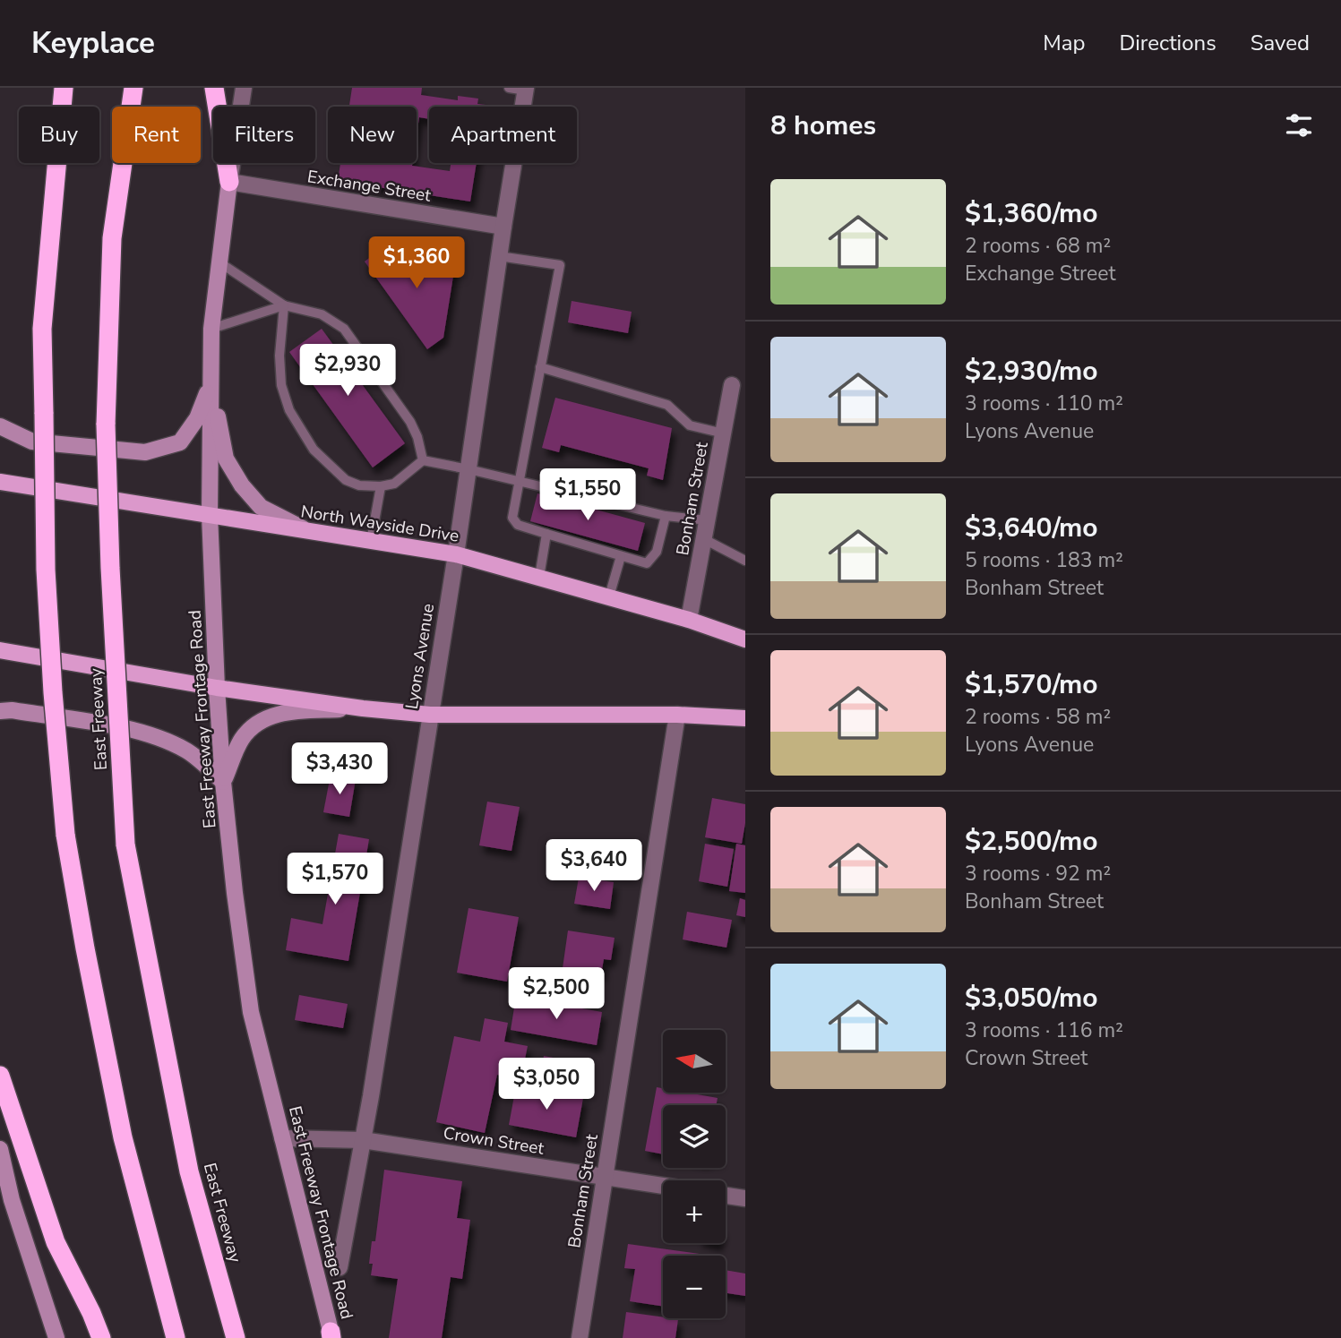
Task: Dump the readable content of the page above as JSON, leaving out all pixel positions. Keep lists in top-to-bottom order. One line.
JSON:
{"streets":{"highway":["East Freeway"],"main road":["North Wayside Drive","East Freeway Frontage Road"],"street":["Exchange Street","Bonham Street","Lyons Avenue","Crown Street"]},"crossings":[["Exchange Street","Lyons Avenue"],["Exchange Street","East Freeway Frontage Road"],["Bonham Street","North Wayside Drive"],["Bonham Street","Crown Street"],["North Wayside Drive","Lyons Avenue"],["North Wayside Drive","East Freeway Frontage Road"],["Lyons Avenue","Crown Street"],["East Freeway Frontage Road","Crown Street"]],"north":"left","page":{"header":"Keyplace","nav":["Map","Directions","Saved"],"heading":"8 homes","chip":["Buy","Rent","Filters","New","Apartment"],"list":[{"name":"$1,360/mo","note":"2 rooms · 68 m² · Exchange Street"},{"name":"$2,930/mo","note":"3 rooms · 110 m² · Lyons Avenue"},{"name":"$3,640/mo","note":"5 rooms · 183 m² · Bonham Street"},{"name":"$1,570/mo","note":"2 rooms · 58 m² · Lyons Avenue"},{"name":"$2,500/mo","note":"3 rooms · 92 m² · Bonham Street"},{"name":"$3,050/mo","note":"3 rooms · 116 m² · Crown Street"}],"price":["$1,360","$2,930","$1,550","$3,430","$3,640","$1,570","$2,500","$3,050"],"map_buttons":["+","−"]}}
